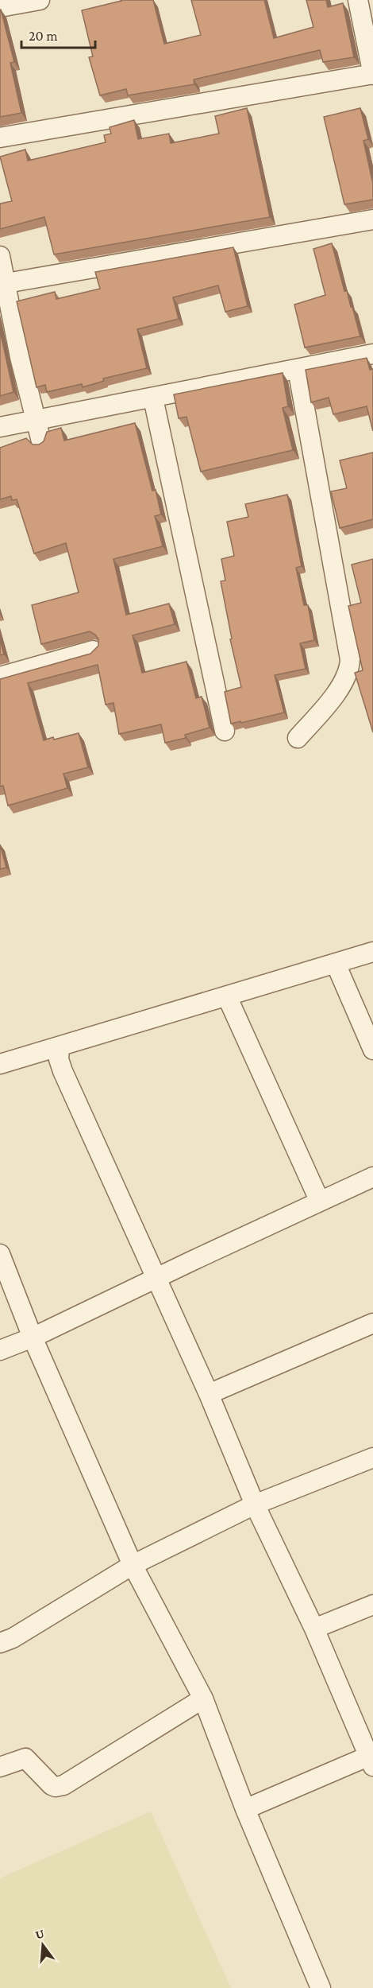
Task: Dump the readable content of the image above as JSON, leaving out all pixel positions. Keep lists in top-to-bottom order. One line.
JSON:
{"scale_bar":"20 m","north":"top"}
